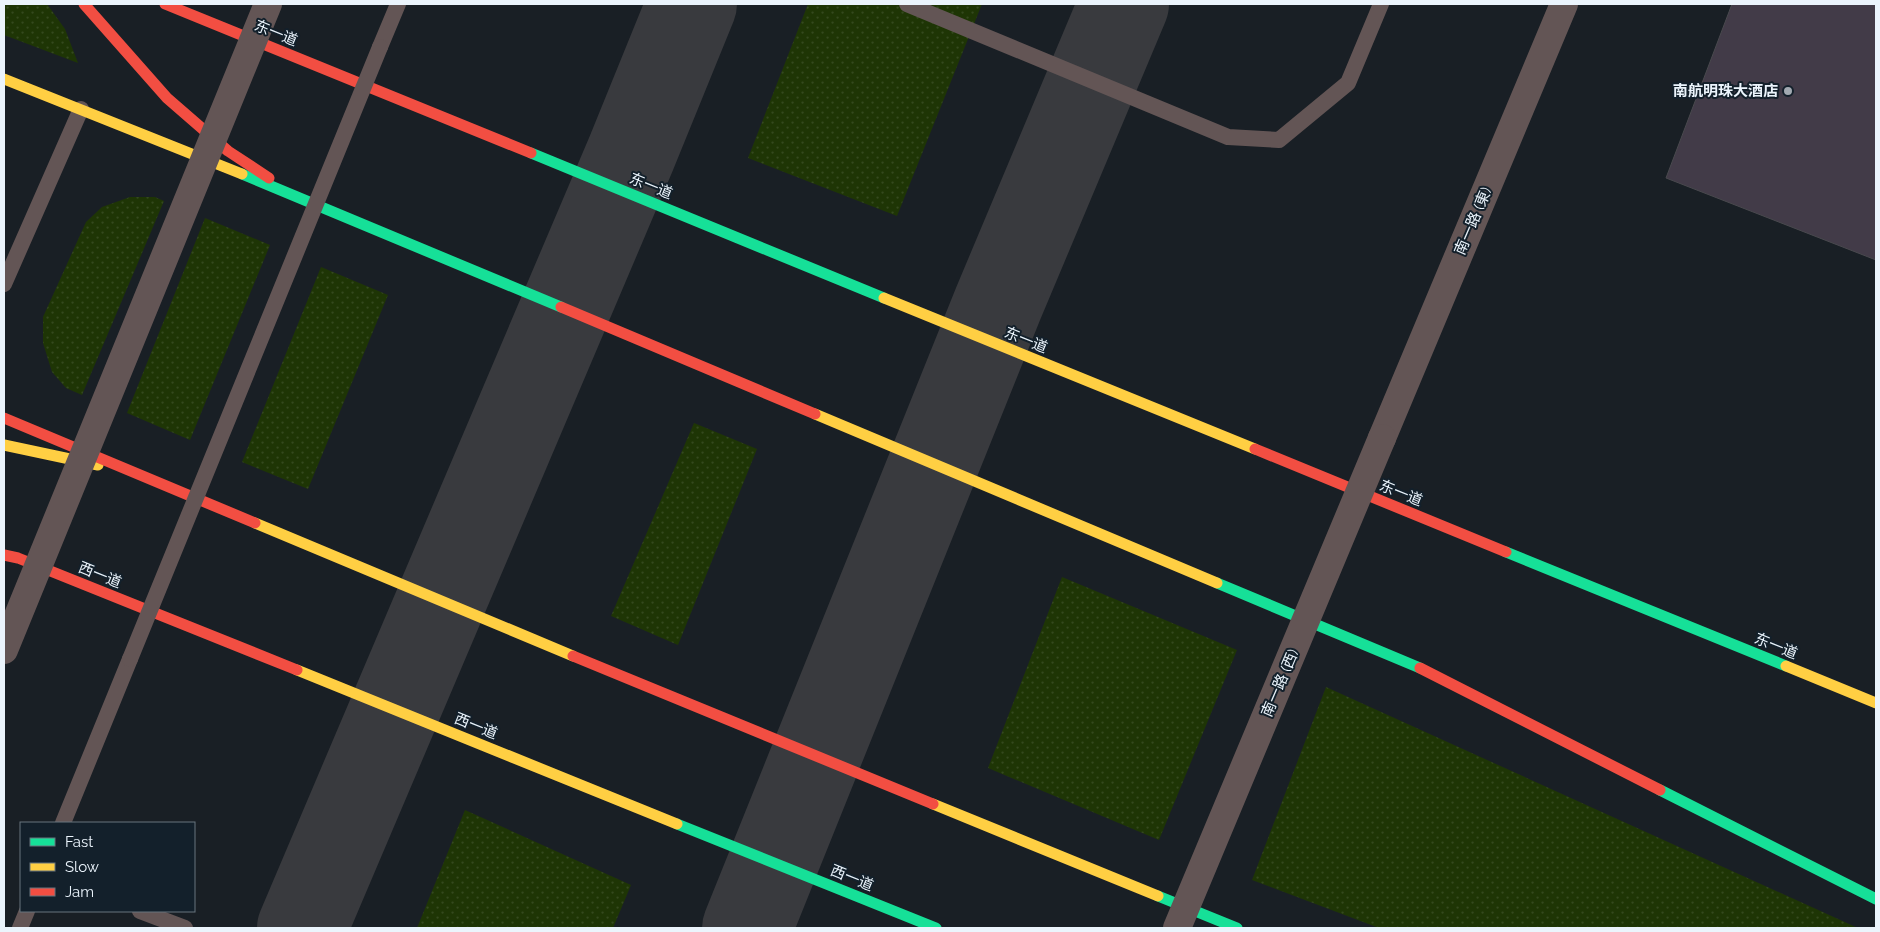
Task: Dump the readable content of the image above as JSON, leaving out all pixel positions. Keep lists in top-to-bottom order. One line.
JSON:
{"streets":{"main road":["东一道","西一道"],"street":["南一路 (東)","南一路 (西)"]},"crossings":[["南一路 (東)","南一路 (西)"]],"places":["南航明珠大酒店"],"legend":["Fast","Slow","Jam"]}
